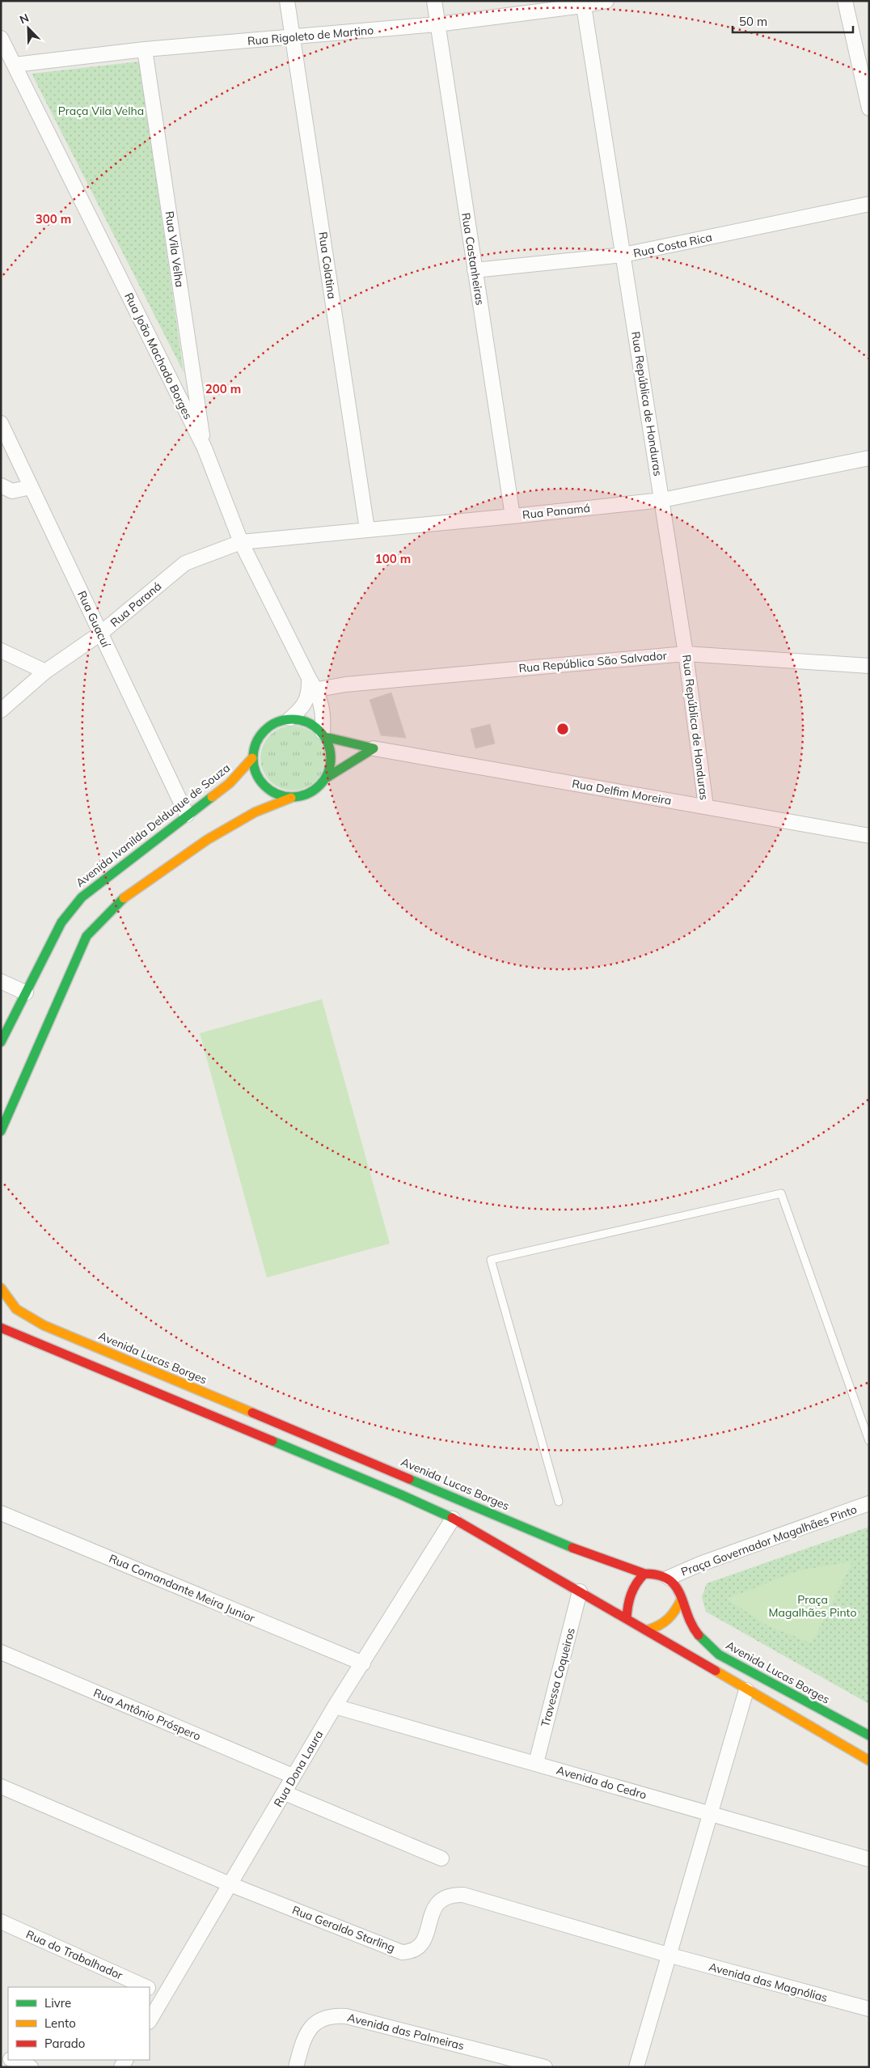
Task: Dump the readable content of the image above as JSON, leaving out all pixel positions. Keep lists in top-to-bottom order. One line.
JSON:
{"streets":{"street":["Rua Rigoleto de Martino","Rua Costa Rica","Rua Vila Velha","Rua Castanheiras","Rua Colatina","Rua João Machado Borges","Rua República de Honduras","Rua Panamá","Rua Paraná","Rua Guacuí","Rua República São Salvador","Rua Delfim Moreira","Avenida Ivanilda Delduque de Souza","Avenida Lucas Borges","Praça Governador Magalhães Pinto","Rua Comandante Meira Junior","Travessa Coqueiros","Rua Antônio Próspero","Rua Dona Laura","Avenida do Cedro","Rua Geraldo Starling","Rua do Trabalhador","Avenida das Magnólias","Avenida das Palmeiras"]},"crossings":[["Rua Rigoleto de Martino","Rua Vila Velha"],["Rua Rigoleto de Martino","Rua Castanheiras"],["Rua Rigoleto de Martino","Rua Colatina"],["Rua Rigoleto de Martino","Rua João Machado Borges"],["Rua Rigoleto de Martino","Rua República de Honduras"],["Rua Costa Rica","Rua Castanheiras"],["Rua Costa Rica","Rua República de Honduras"],["Rua Vila Velha","Rua João Machado Borges"],["Rua Castanheiras","Rua Panamá"],["Rua Colatina","Rua Panamá"],["Rua João Machado Borges","Rua Panamá"],["Rua João Machado Borges","Rua Paraná"],["Rua João Machado Borges","Rua República São Salvador"],["Rua João Machado Borges","Avenida Ivanilda Delduque de Souza"],["Rua República de Honduras","Rua Panamá"],["Rua República de Honduras","Rua República São Salvador"],["Rua República de Honduras","Rua Delfim Moreira"],["Rua Panamá","Rua Paraná"],["Rua Paraná","Rua Guacuí"],["Rua Guacuí","Avenida Ivanilda Delduque de Souza"],["Avenida Lucas Borges","Praça Governador Magalhães Pinto"],["Rua Comandante Meira Junior","Rua Dona Laura"],["Travessa Coqueiros","Avenida do Cedro"],["Rua Antônio Próspero","Rua Dona Laura"],["Rua Dona Laura","Avenida do Cedro"],["Rua Dona Laura","Rua Geraldo Starling"],["Rua Dona Laura","Rua do Trabalhador"],["Rua Geraldo Starling","Avenida das Magnólias"]],"parks":["Praça Vila Velha","Praça Magalhães Pinto"],"legend":["Livre","Lento","Parado"],"scale_bar":"50 m","north":"top left","rings":["300 m","200 m","100 m"]}
